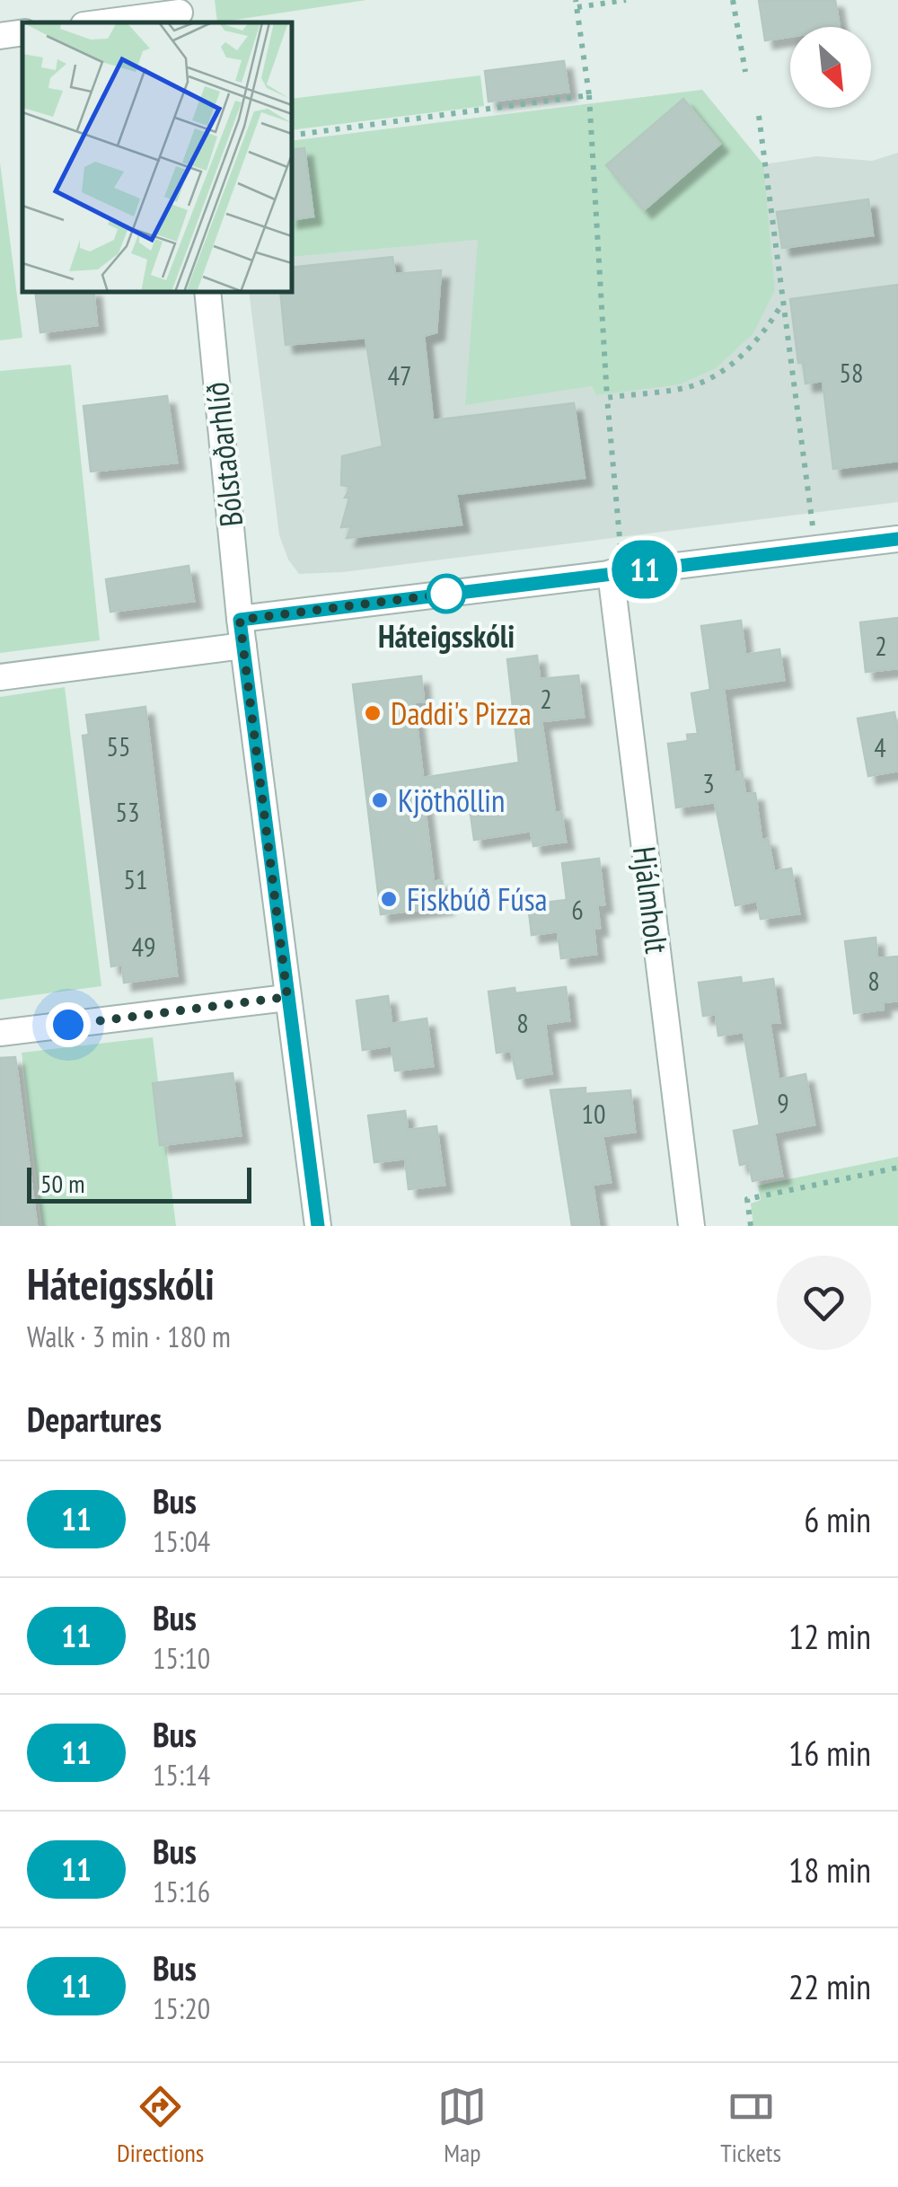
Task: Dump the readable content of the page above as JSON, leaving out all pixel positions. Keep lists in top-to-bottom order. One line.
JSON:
{"streets":{"street":["Bólstaðarhlíð","Hjálmholt"]},"places":["Háteigsskóli","Daddi's Pizza","Kjöthöllin","Fiskbúð Fúsa"],"lines":["bus line 11"],"house_numbers":["58","47","2","2","55","4","3","53","51","6","49","8","8","9","10"],"scale_bar":"50 m","north":"bottom right","page":{"on_map":"11","scale":"50 m","heading":[["Háteigsskóli","Walk · 3 min · 180 m"],"Departures"],"list":[{"mark":"11","name":"Bus","note":"15:04","value":"6 min"},{"mark":"11","name":"Bus","note":"15:10","value":"12 min"},{"mark":"11","name":"Bus","note":"15:14","value":"16 min"},{"mark":"11","name":"Bus","note":"15:16","value":"18 min"},{"mark":"11","name":"Bus","note":"15:20","value":"22 min"}],"tabs":["Directions","Map","Tickets"]}}
